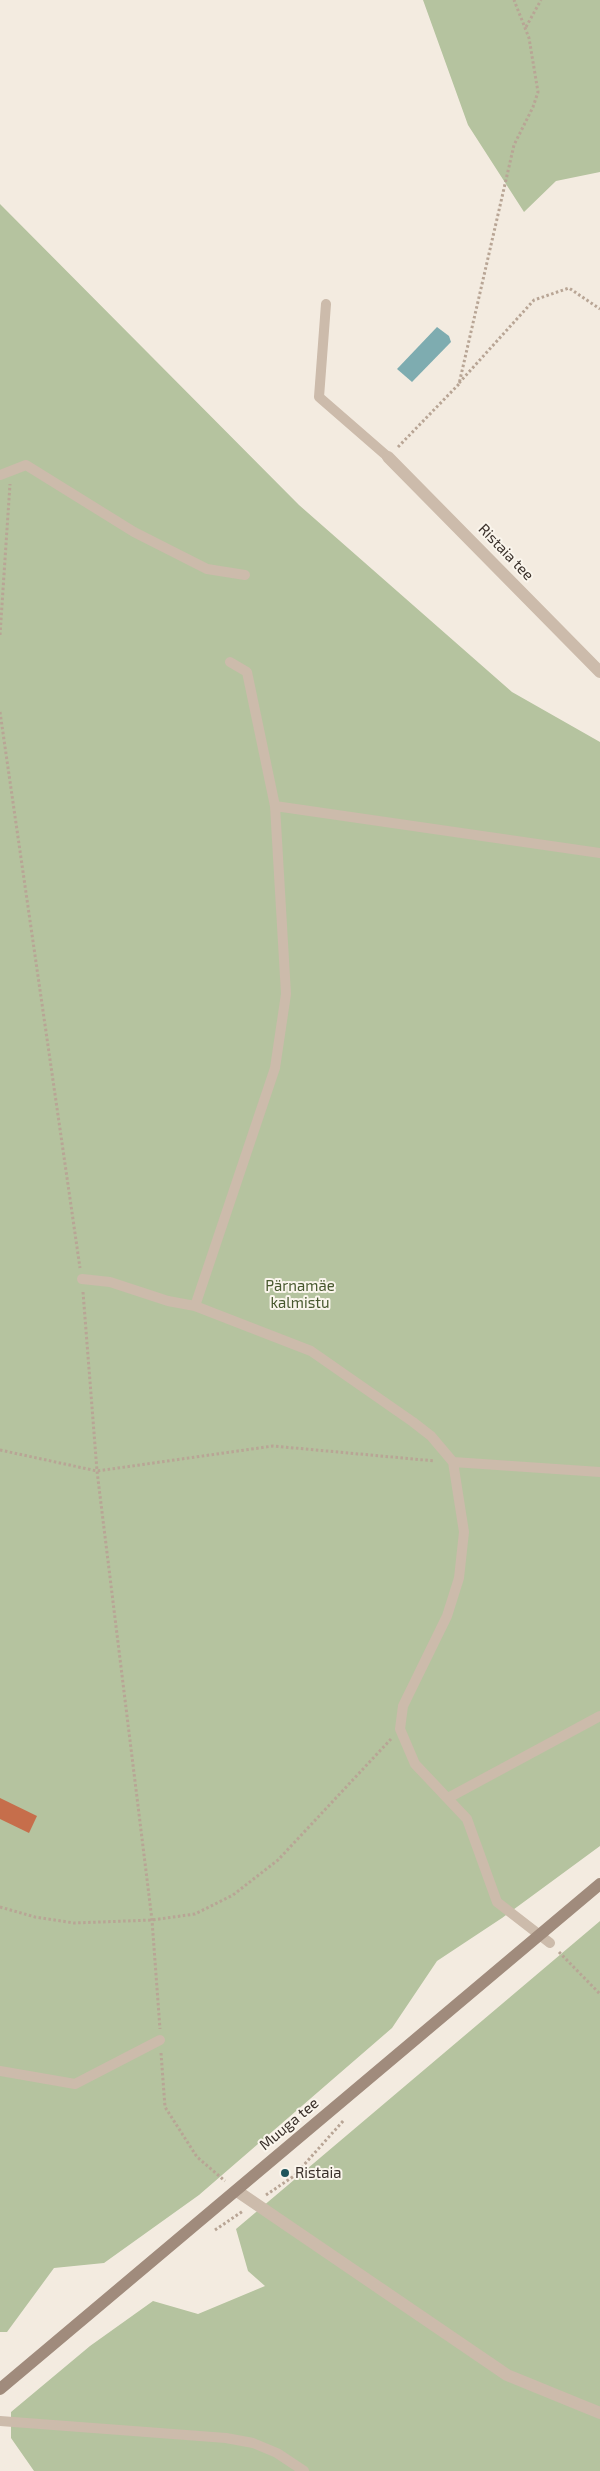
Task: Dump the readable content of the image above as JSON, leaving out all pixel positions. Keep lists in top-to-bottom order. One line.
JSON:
{"streets":{"main road":["Muuga tee"],"street":["Ristaia tee"]},"parks":["Pärnamäe kalmistu"],"places":["Ristaia"]}
